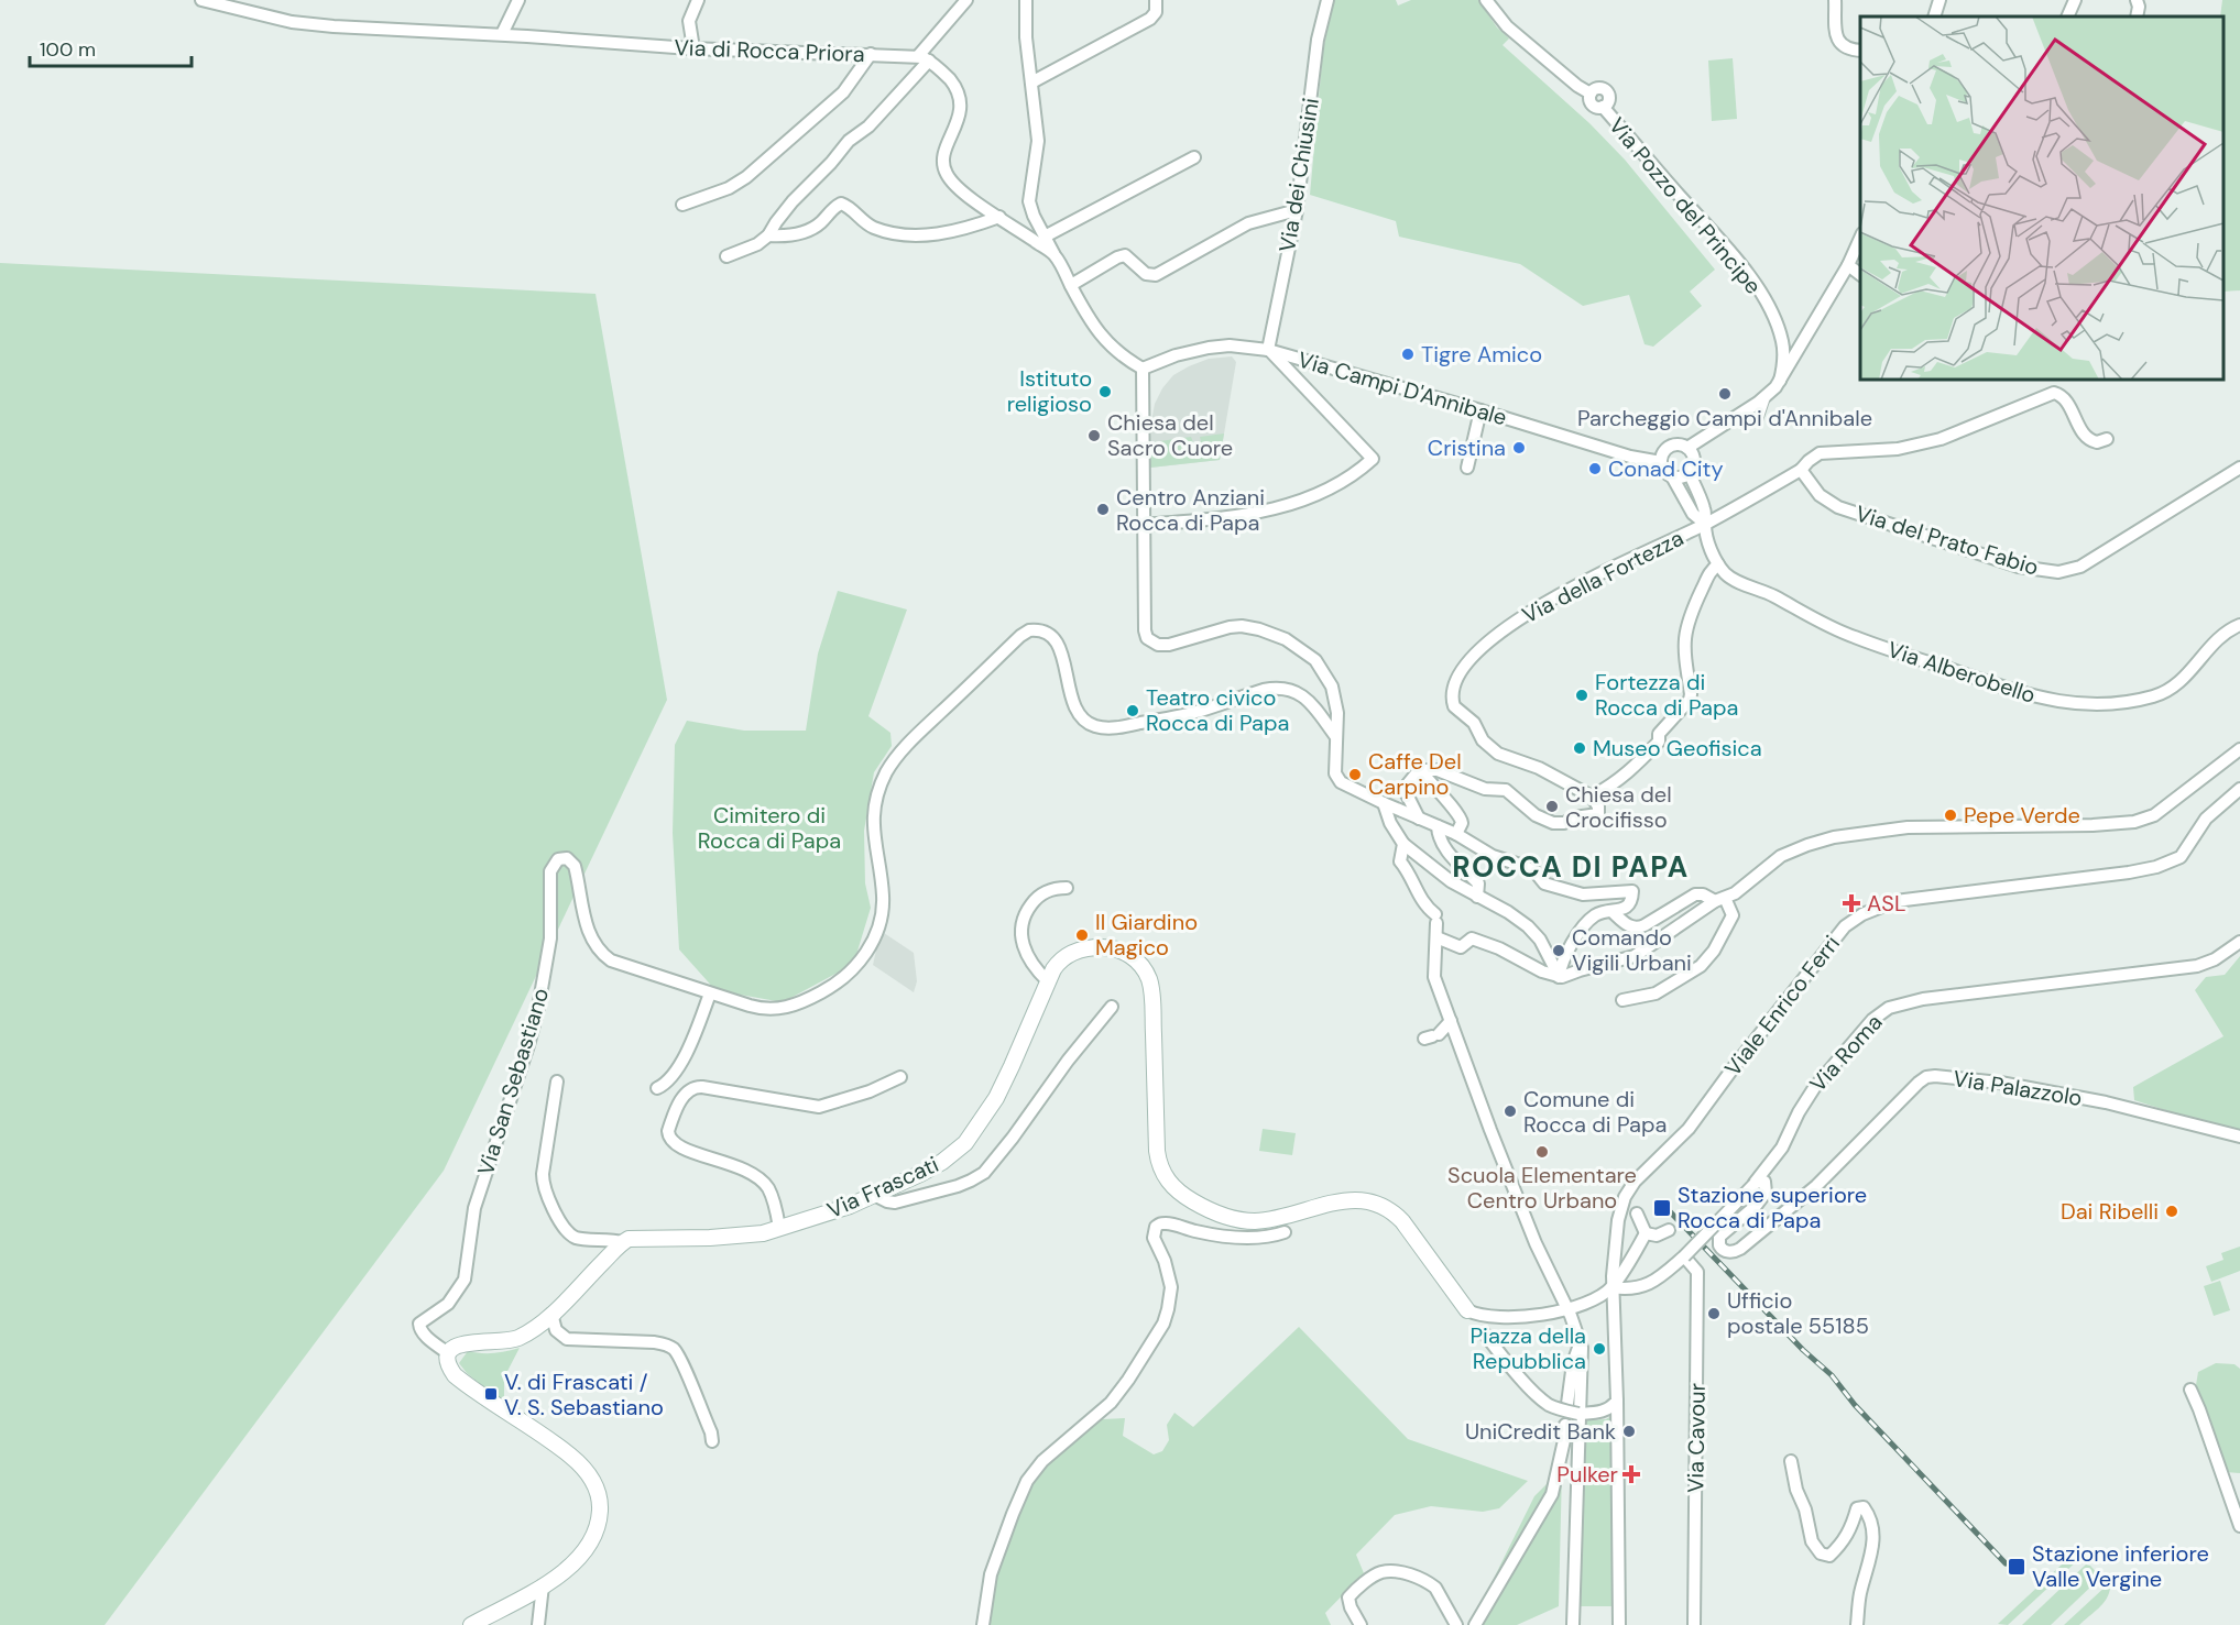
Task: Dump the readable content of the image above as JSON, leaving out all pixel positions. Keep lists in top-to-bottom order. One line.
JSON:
{"streets":{"main road":["Via Frascati"],"street":["Via di Rocca Priora","Via dei Chiusini","Via Pozzo del Principe","Via Campi D'Annibale","Via del Prato Fabio","Via della Fortezza","Via Alberobello","Viale Enrico Ferri","Via Roma","Via San Sebastiano","Via Palazzolo","Via Cavour"]},"crossings":[["Via dei Chiusini","Via Campi D'Annibale"],["Via del Prato Fabio","Via della Fortezza"],["Viale Enrico Ferri","Via Roma"],["Via Roma","Via Palazzolo"],["Via Roma","Via Cavour"]],"districts":["ROCCA DI PAPA"],"parks":["Cimitero di Rocca di Papa"],"places":{"other":["Tigre Amico","Istituto religioso","Parcheggio Campi d'Annibale","Chiesa del Sacro Cuore","Cristina","Conad City","Centro Anziani Rocca di Papa","Fortezza di Rocca di Papa","Teatro civico Rocca di Papa","Museo Geofisica","Caffe Del Carpino","Chiesa del Crocifisso","Pepe Verde","Il Giardino Magico","Comando Vigili Urbani","Comune di Rocca di Papa","Scuola Elementare Centro Urbano","Dai Ribelli","Ufficio postale 55185","Piazza della Repubblica","UniCredit Bank"],"health":["ASL","Pulker"],"transit":["Stazione superiore Rocca di Papa","V. di Frascati / V. S. Sebastiano","Stazione inferiore Valle Vergine"]},"scale_bar":"100 m"}
